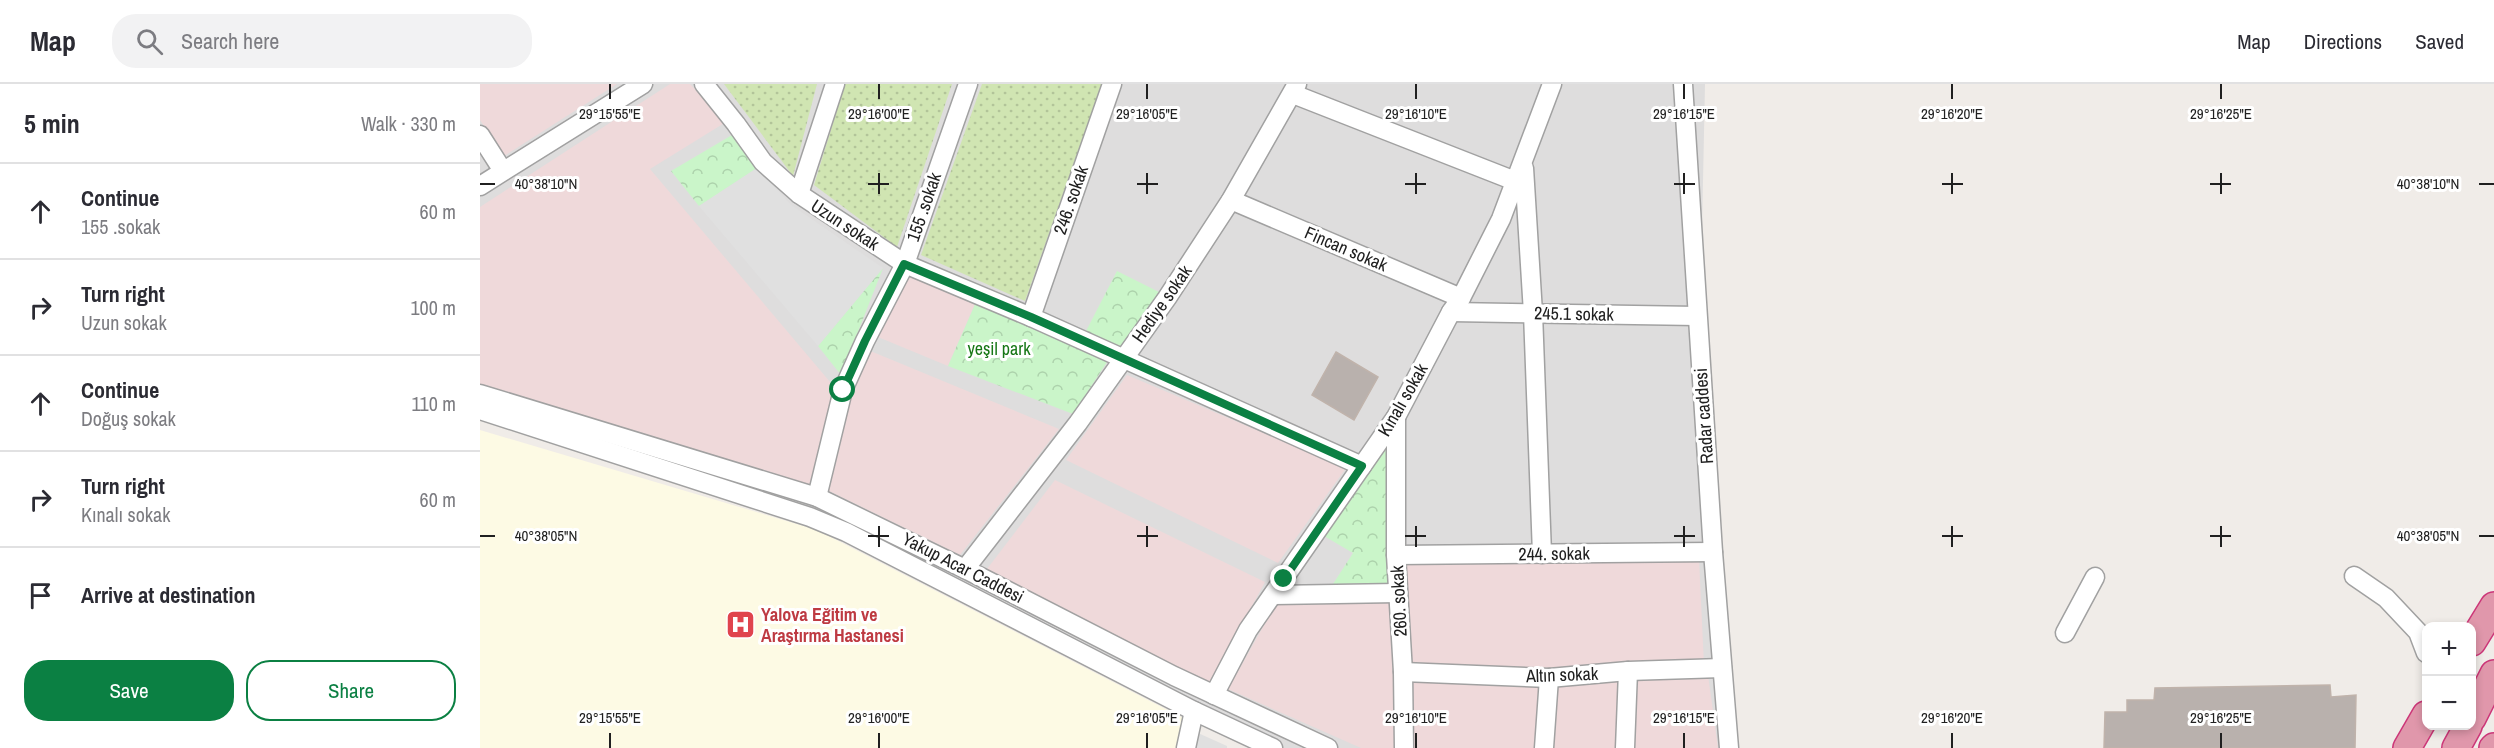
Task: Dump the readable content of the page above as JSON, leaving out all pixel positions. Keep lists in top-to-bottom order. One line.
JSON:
{"streets":{"street":["246. sokak","155 .sokak","Uzun sokak","Fincan sokak","Hediye sokak","245.1 sokak","Kınalı sokak","Radar caddesi","244. sokak","Yakup Acar Caddesi","260. sokak","Altın sokak"]},"crossings":[["246. sokak","Uzun sokak"],["155 .sokak","Uzun sokak"],["155 .sokak","Yakup Acar Caddesi"],["Uzun sokak","Hediye sokak"],["Uzun sokak","Kınalı sokak"],["Fincan sokak","Hediye sokak"],["Fincan sokak","245.1 sokak"],["Fincan sokak","Kınalı sokak"],["Hediye sokak","Yakup Acar Caddesi"],["245.1 sokak","Kınalı sokak"],["245.1 sokak","Radar caddesi"],["Kınalı sokak","Yakup Acar Caddesi"],["Kınalı sokak","260. sokak"],["Radar caddesi","244. sokak"],["Radar caddesi","Altın sokak"],["244. sokak","260. sokak"],["260. sokak","Altın sokak"]],"parks":["yeşil park"],"places":{"hospital":["Yalova Eğitim ve Araştırma Hastanesi"]},"page":{"header":"Map","search":"Search here","nav":["Map","Directions","Saved"],"heading":["5 min","Walk · 330 m"],"list":[["Continue","155 .sokak","60 m"],["Turn right","Uzun sokak","100 m"],["Continue","Doğuş sokak","110 m"],["Turn right","Kınalı sokak","60 m"],"Arrive at destination"],"map_buttons":["+","−"],"buttons":["Save","Share"]},"coordinates":["29°15'55\"E","29°16'00\"E","29°16'05\"E","29°16'10\"E","29°16'15\"E","29°16'20\"E","29°16'25\"E","40°38'10\"N","40°38'05\"N"]}
